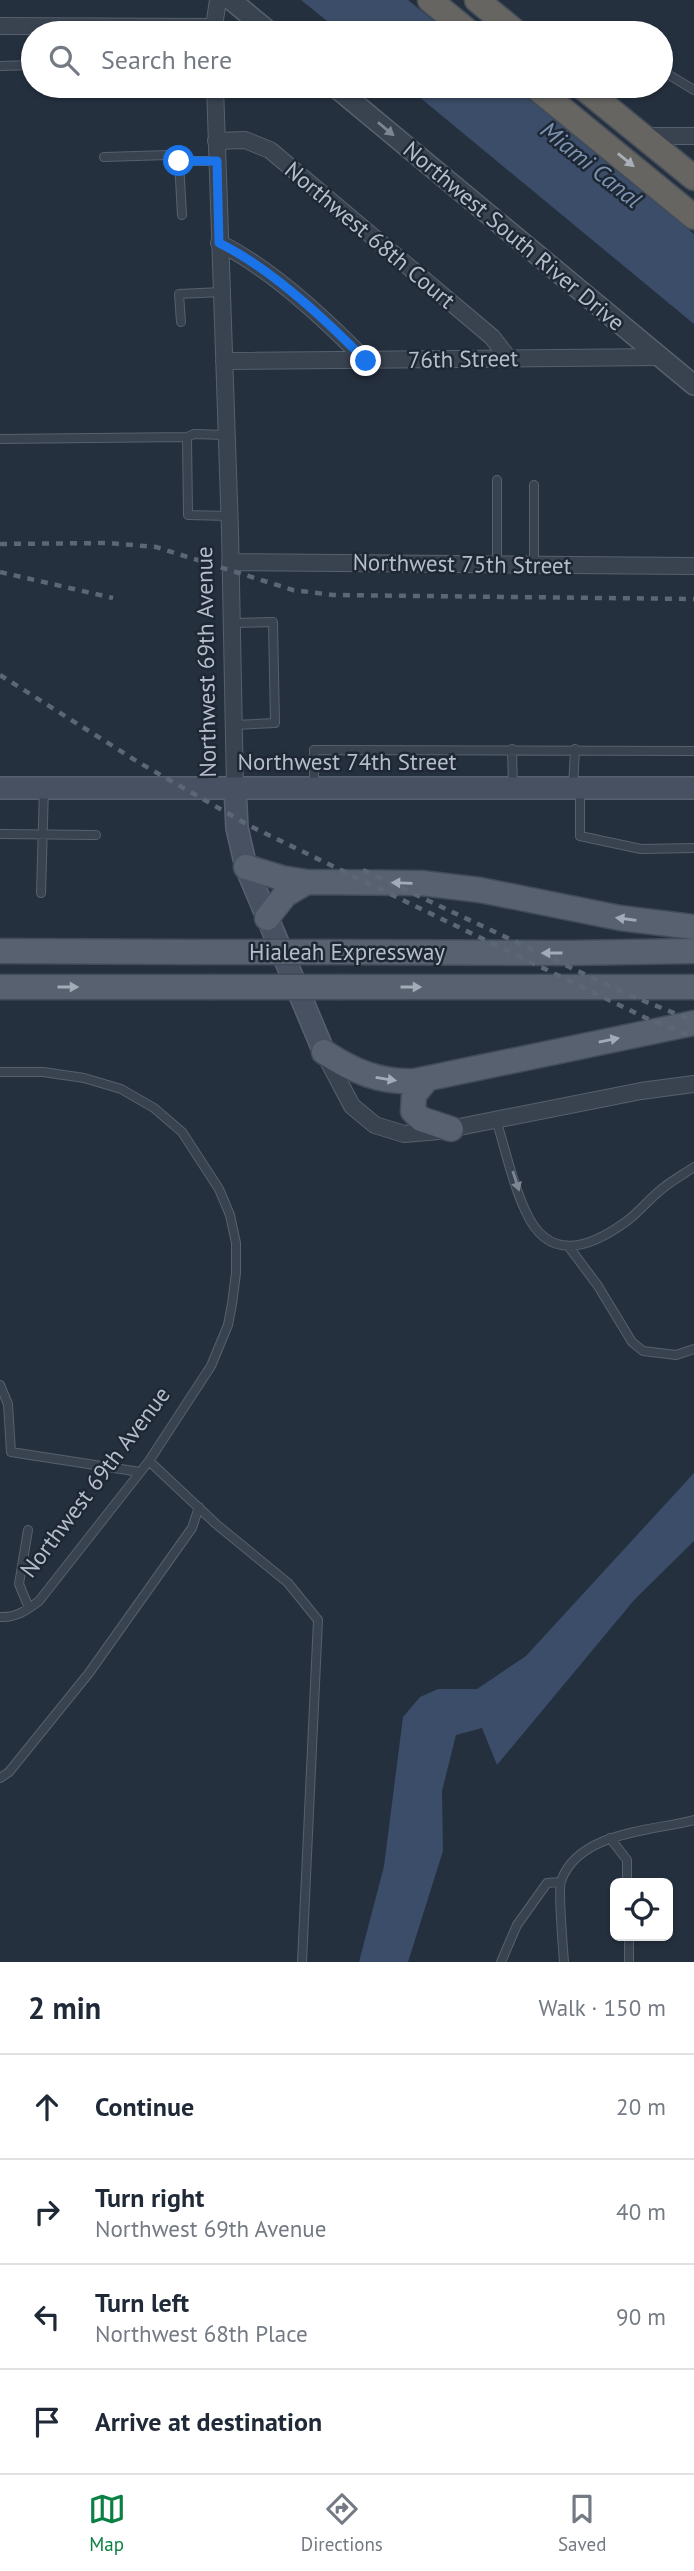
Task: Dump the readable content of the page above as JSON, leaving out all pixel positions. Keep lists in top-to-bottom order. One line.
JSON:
{"streets":{"main road":["Northwest 69th Avenue","Northwest 74th Street","Hialeah Expressway"],"street":["Northwest 68th Court","Northwest South River Drive","76th Street","Northwest 75th Street"]},"crossings":[["Northwest 68th Court","76th Street"],["Northwest 68th Court","Northwest 69th Avenue"],["Northwest South River Drive","76th Street"],["76th Street","Northwest 69th Avenue"],["Northwest 75th Street","Northwest 69th Avenue"],["Northwest 69th Avenue","Northwest 74th Street"]],"one_way":["Northwest South River Drive"],"water":["Miami Canal"],"page":{"search":"Search here","heading":["2 min","Walk · 150 m"],"list":[["Continue","20 m"],["Turn right","Northwest 69th Avenue","40 m"],["Turn left","Northwest 68th Place","90 m"],"Arrive at destination"],"nav":["Map","Directions","Saved"]}}
